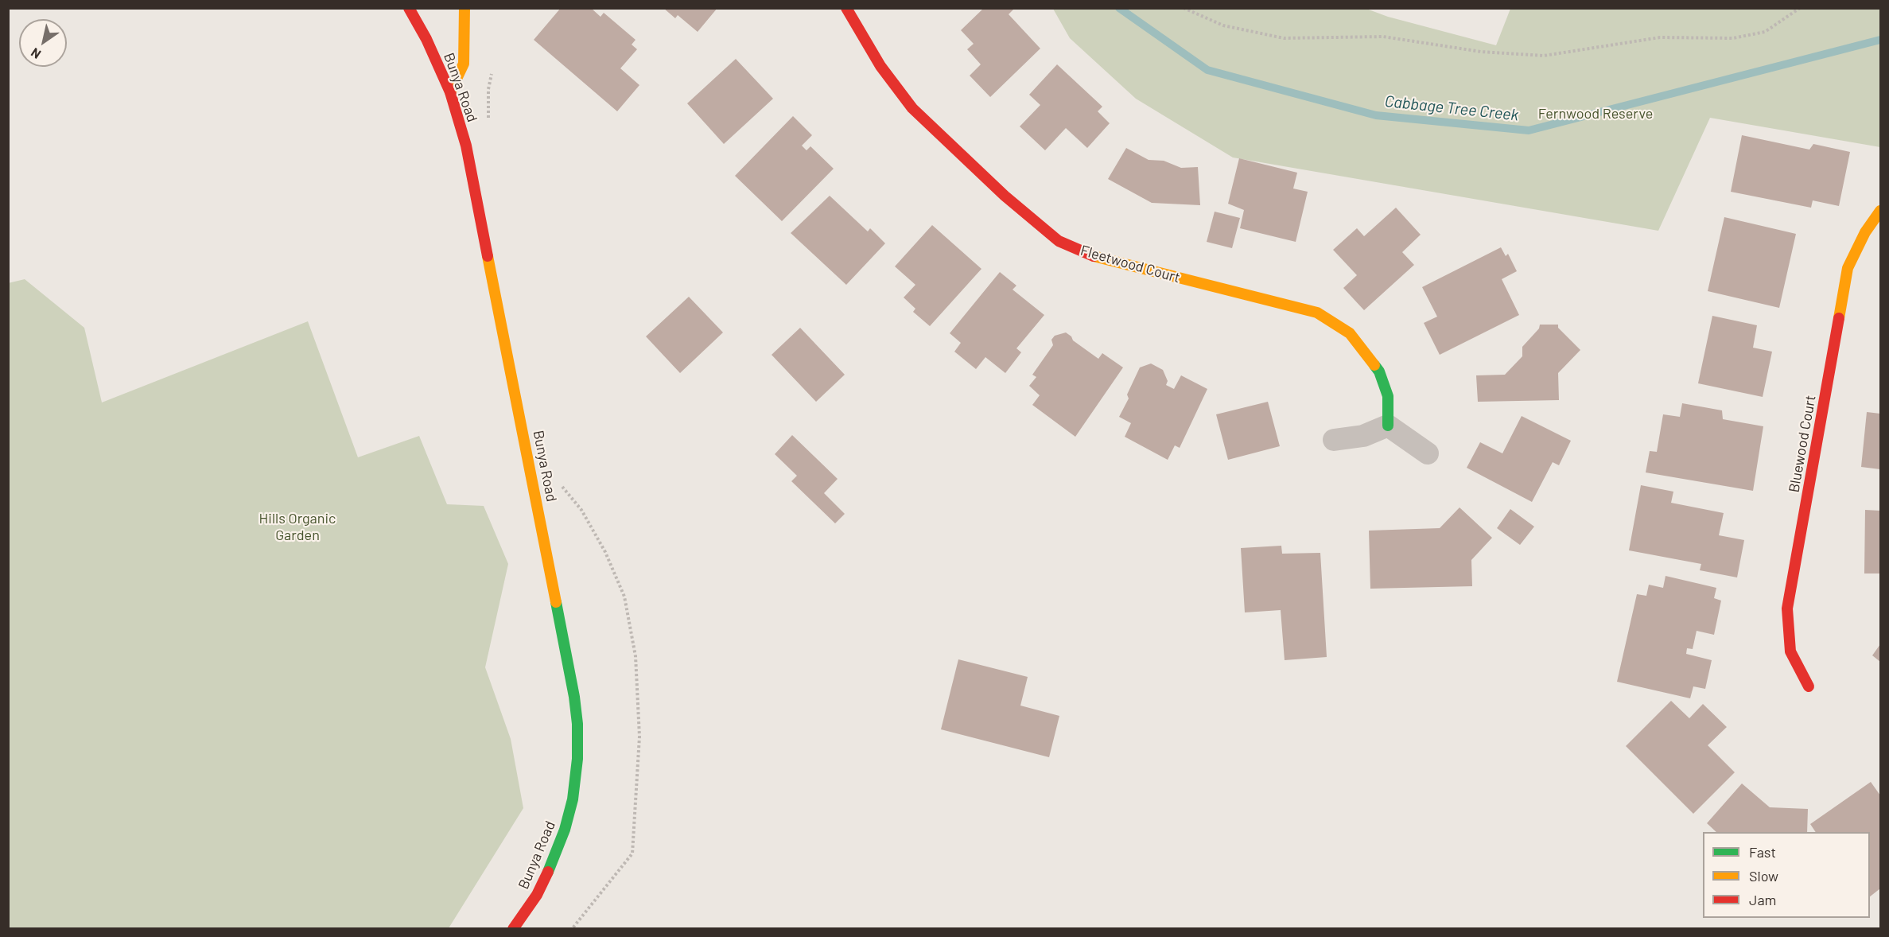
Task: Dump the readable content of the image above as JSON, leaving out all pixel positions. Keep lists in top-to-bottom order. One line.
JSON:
{"streets":{"street":["Bunya Road","Fleetwood Court","Bluewood Court"]},"water":["Cabbage Tree Creek"],"parks":["Fernwood Reserve","Hills Organic Garden"],"legend":["Fast","Slow","Jam"],"north":"bottom left"}
